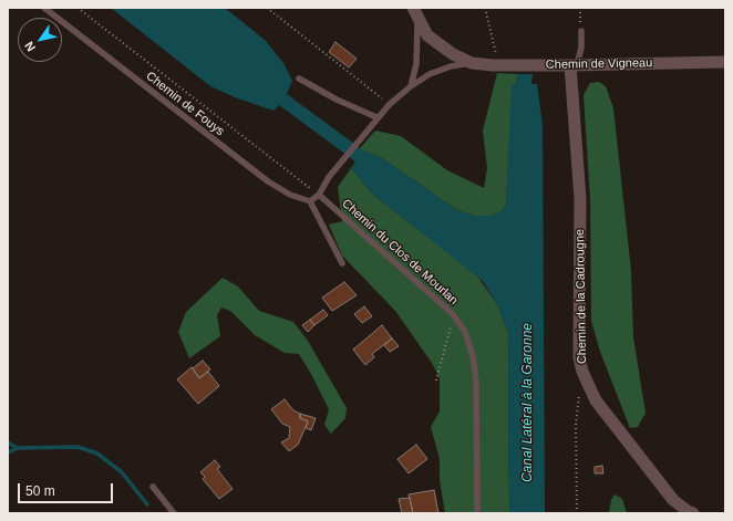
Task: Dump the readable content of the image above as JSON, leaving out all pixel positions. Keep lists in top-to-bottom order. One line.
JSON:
{"streets":{"street":["Chemin de Vigneau","Chemin de la Cadrougne"],"lane":["Chemin de Fouys","Chemin du Clos de Mourlan"]},"crossings":[["Chemin de Vigneau","Chemin de la Cadrougne"]],"water":["Canal Latéral à la Garonne"],"scale_bar":"50 m","north":"bottom left"}
